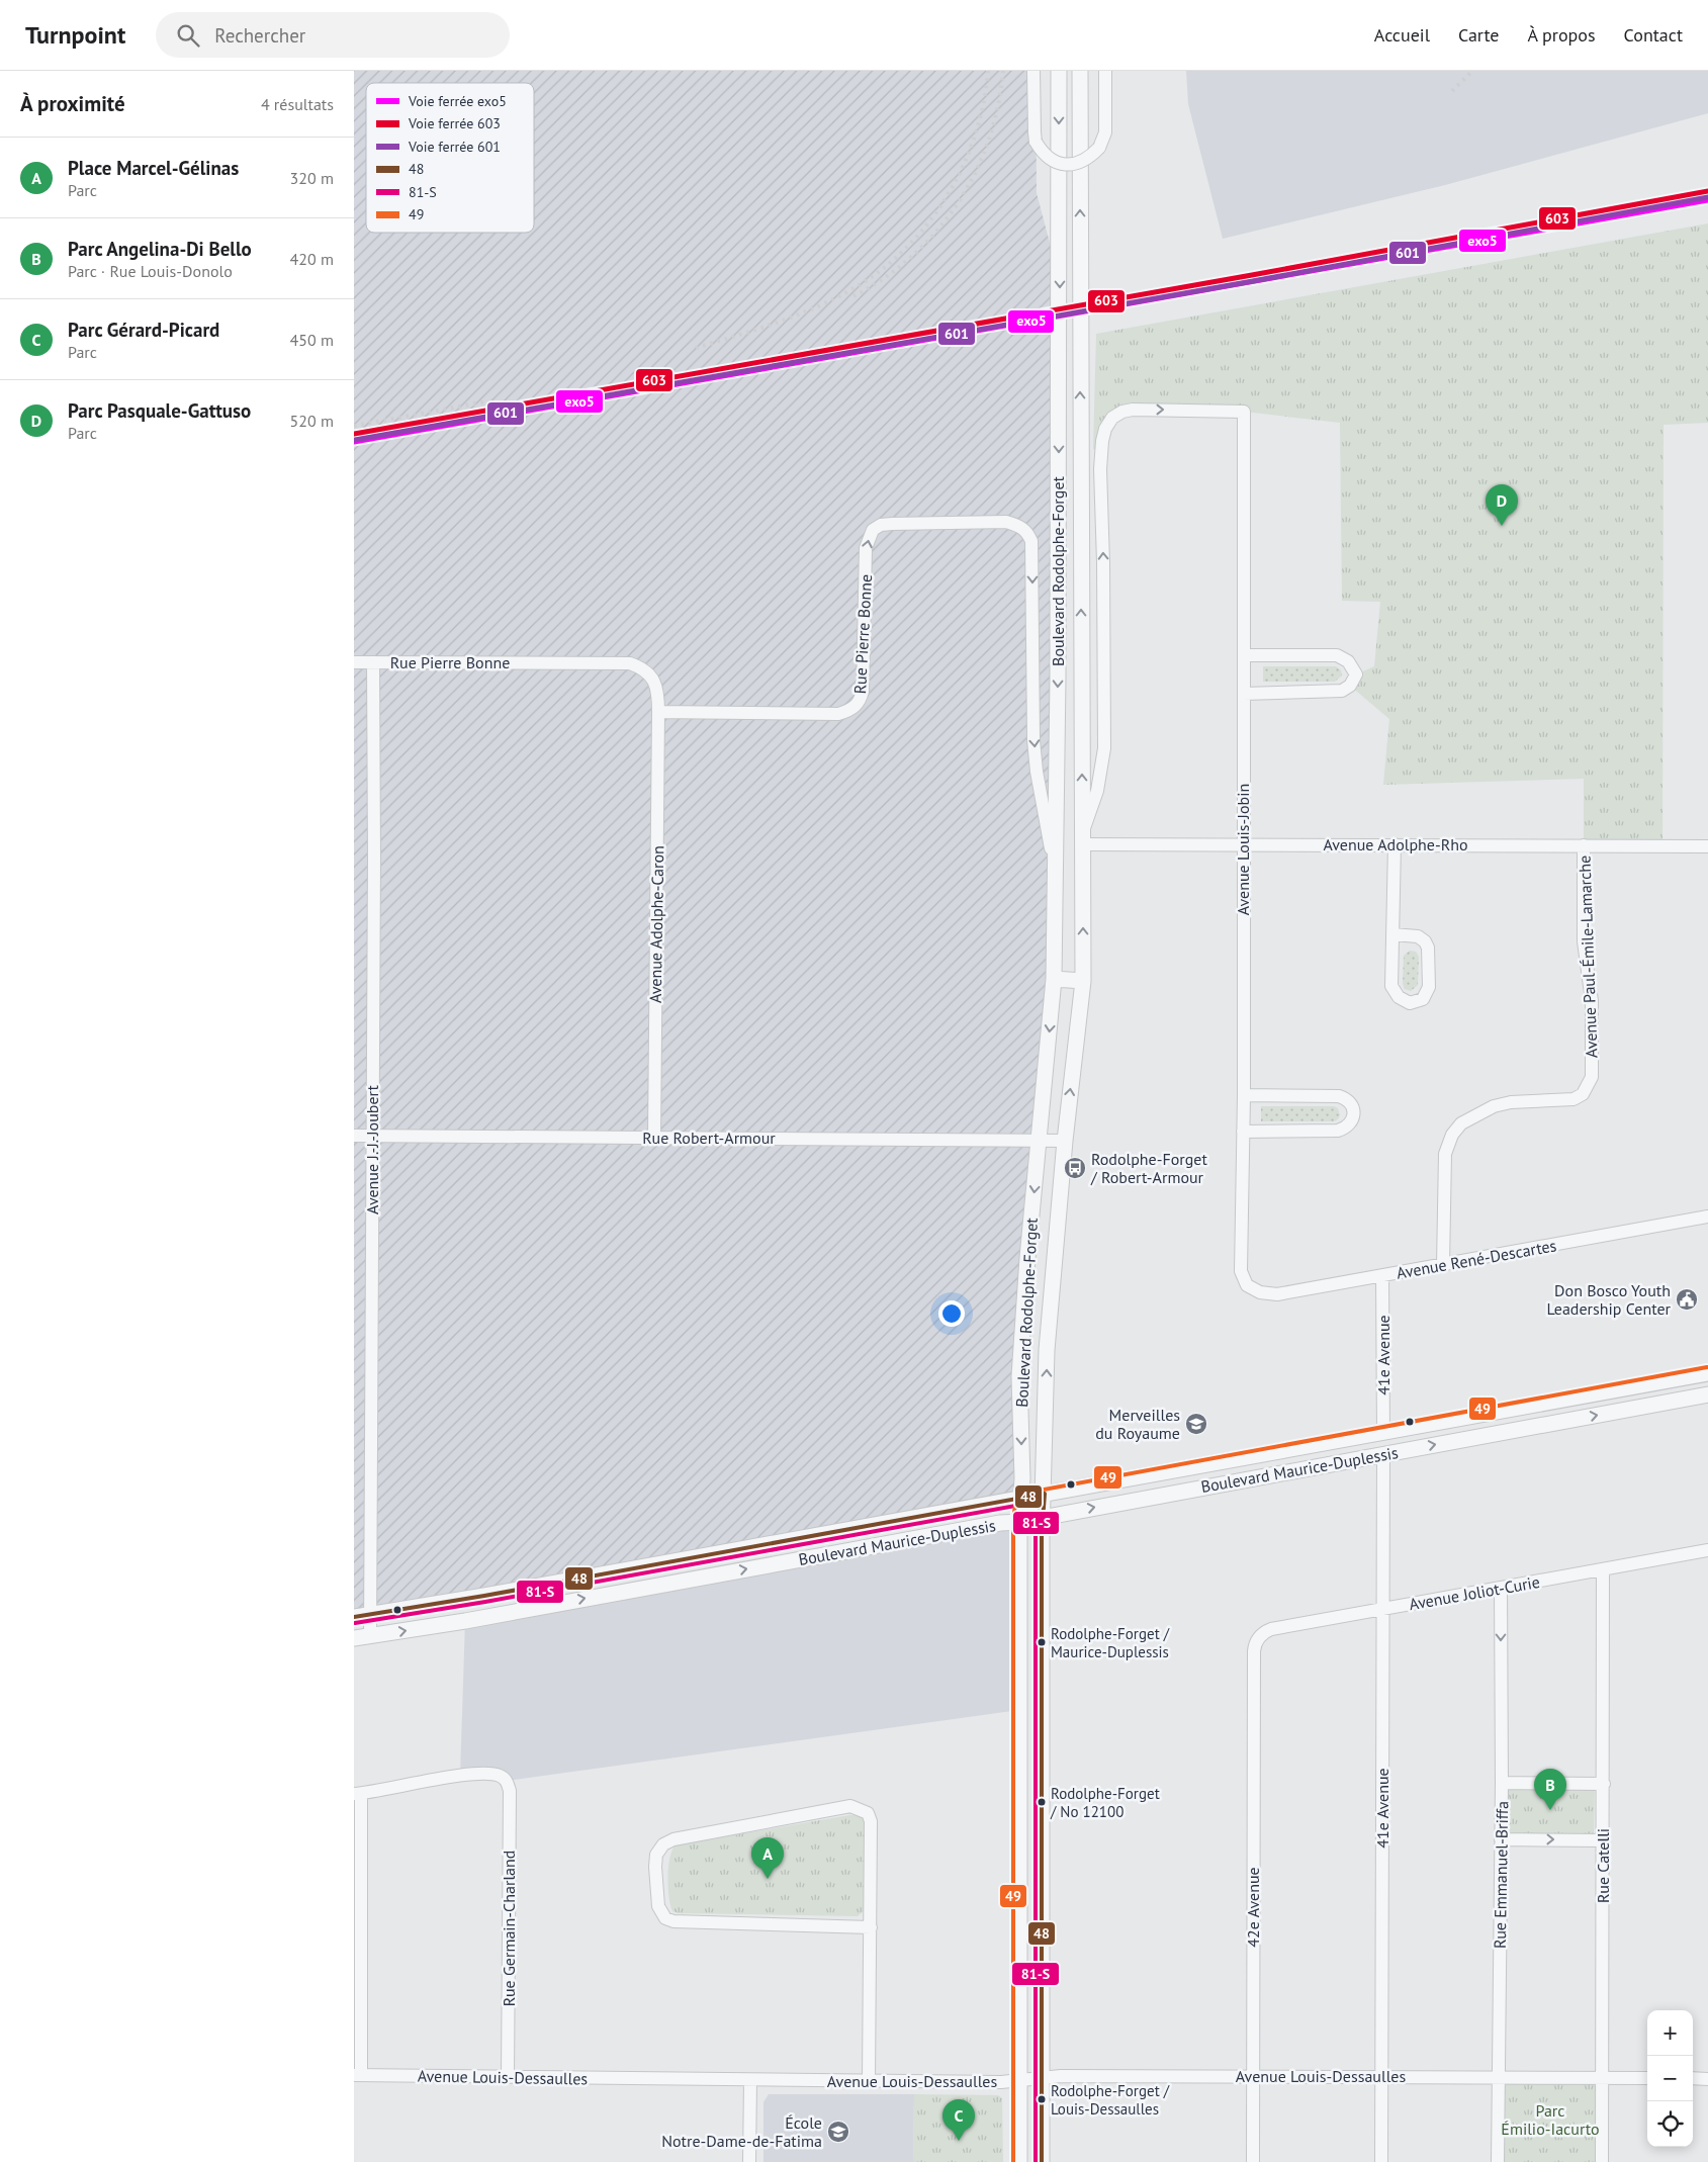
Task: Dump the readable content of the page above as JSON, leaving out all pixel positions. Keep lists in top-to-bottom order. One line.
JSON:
{"streets":{"street":["Boulevard Rodolphe-Forget","Rue Pierre Bonne","Avenue Adolphe-Rho","Avenue Louis-Jobin","Avenue Adolphe-Caron","Avenue Paul-Émile-Lamarche","Rue Robert-Armour","Avenue J.-J.-Joubert","Avenue René-Descartes","41e Avenue","Boulevard Maurice-Duplessis","Avenue Joliot-Curie","Rue Catelli","Rue Emmanuel-Briffa","42e Avenue","Rue Germain-Charland","Avenue Louis-Dessaulles"]},"crossings":[["Boulevard Rodolphe-Forget","Rue Pierre Bonne"],["Boulevard Rodolphe-Forget","Avenue Adolphe-Rho"],["Boulevard Rodolphe-Forget","Avenue Louis-Jobin"],["Boulevard Rodolphe-Forget","Rue Robert-Armour"],["Boulevard Rodolphe-Forget","Boulevard Maurice-Duplessis"],["Boulevard Rodolphe-Forget","Avenue Louis-Dessaulles"],["Rue Pierre Bonne","Avenue Adolphe-Caron"],["Rue Pierre Bonne","Avenue J.-J.-Joubert"],["Avenue Adolphe-Rho","Avenue Louis-Jobin"],["Avenue Adolphe-Rho","Avenue Paul-Émile-Lamarche"],["Avenue Louis-Jobin","Avenue René-Descartes"],["Avenue Adolphe-Caron","Rue Robert-Armour"],["Avenue Paul-Émile-Lamarche","Avenue René-Descartes"],["Rue Robert-Armour","Avenue J.-J.-Joubert"],["Avenue J.-J.-Joubert","Boulevard Maurice-Duplessis"],["Avenue René-Descartes","41e Avenue"],["41e Avenue","Boulevard Maurice-Duplessis"],["41e Avenue","Avenue Joliot-Curie"],["41e Avenue","Avenue Louis-Dessaulles"],["Avenue Joliot-Curie","Rue Catelli"],["Avenue Joliot-Curie","Rue Emmanuel-Briffa"],["Avenue Joliot-Curie","42e Avenue"],["Rue Catelli","Avenue Louis-Dessaulles"],["Rue Emmanuel-Briffa","Avenue Louis-Dessaulles"],["42e Avenue","Avenue Louis-Dessaulles"],["Rue Germain-Charland","Avenue Louis-Dessaulles"]],"parks":["Parc Émilio-Iacurto"],"places":{"bus stop":["Rodolphe-Forget / Robert-Armour"],"public building":["Don Bosco Youth Leadership Center"],"school or university":["Merveilles du Royaume","École Notre-Dame-de-Fatima"],"other":["Rodolphe-Forget / Maurice-Duplessis","Rodolphe-Forget / No 12100","Rodolphe-Forget / Louis-Dessaulles"]},"lines":["rail line 603","rail line 601","rail line exo5","transit line 49","transit line 48","transit line 81-S"],"legend":["Voie ferrée exo5","Voie ferrée 603","Voie ferrée 601","48","81-S","49"],"page":{"header":"Turnpoint","search":"Rechercher","nav":["Accueil","Carte","À propos","Contact"],"heading":["À proximité","4 résultats"],"list":[{"mark":"A","name":"Place Marcel-Gélinas","note":"Parc","value":"320 m"},{"mark":"B","name":"Parc Angelina-Di Bello","note":"Parc · Rue Louis-Donolo","value":"420 m"},{"mark":"C","name":"Parc Gérard-Picard","note":"Parc","value":"450 m"},{"mark":"D","name":"Parc Pasquale-Gattuso","note":"Parc","value":"520 m"}],"pins":["D","B","A","C"],"map_buttons":["+","−"]}}
